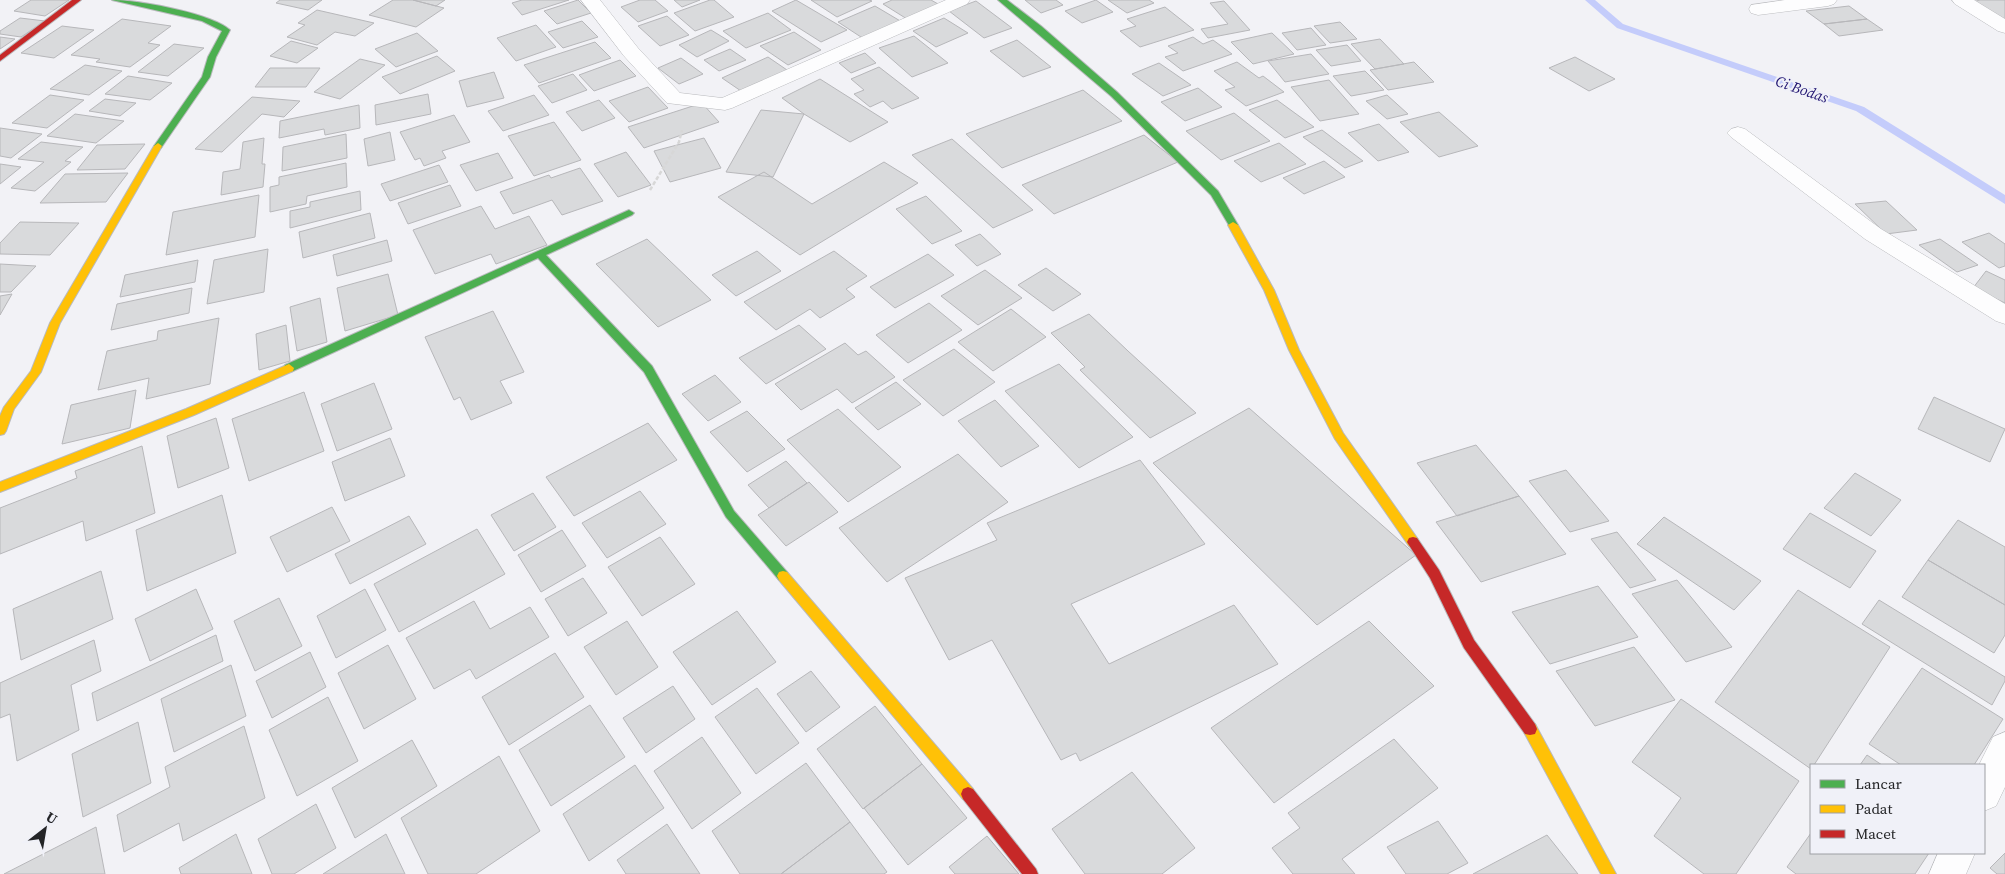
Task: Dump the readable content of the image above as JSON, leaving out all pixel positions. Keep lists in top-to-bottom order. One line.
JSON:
{"water":["Ci Bodas"],"legend":["Lancar","Padat","Macet"],"north":"top right"}
